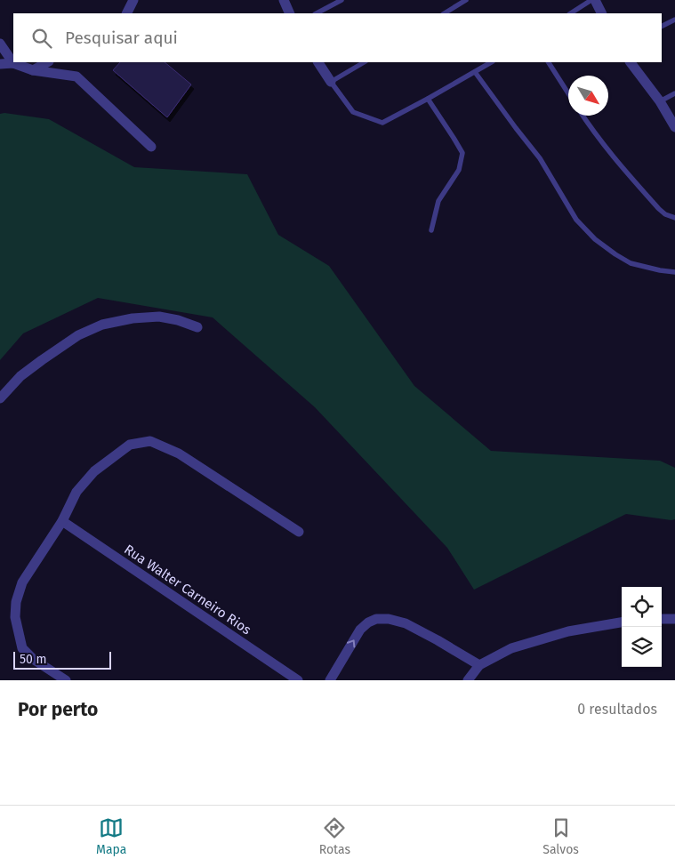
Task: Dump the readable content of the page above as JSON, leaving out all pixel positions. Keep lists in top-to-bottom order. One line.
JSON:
{"streets":{"street":["Rua Walter Carneiro Rios"]},"scale_bar":"50 m","north":"bottom right","page":{"search":"Pesquisar aqui","scale":"50 m","heading":["Por perto","0 resultados"],"nav":["Mapa","Rotas","Salvos"]}}
